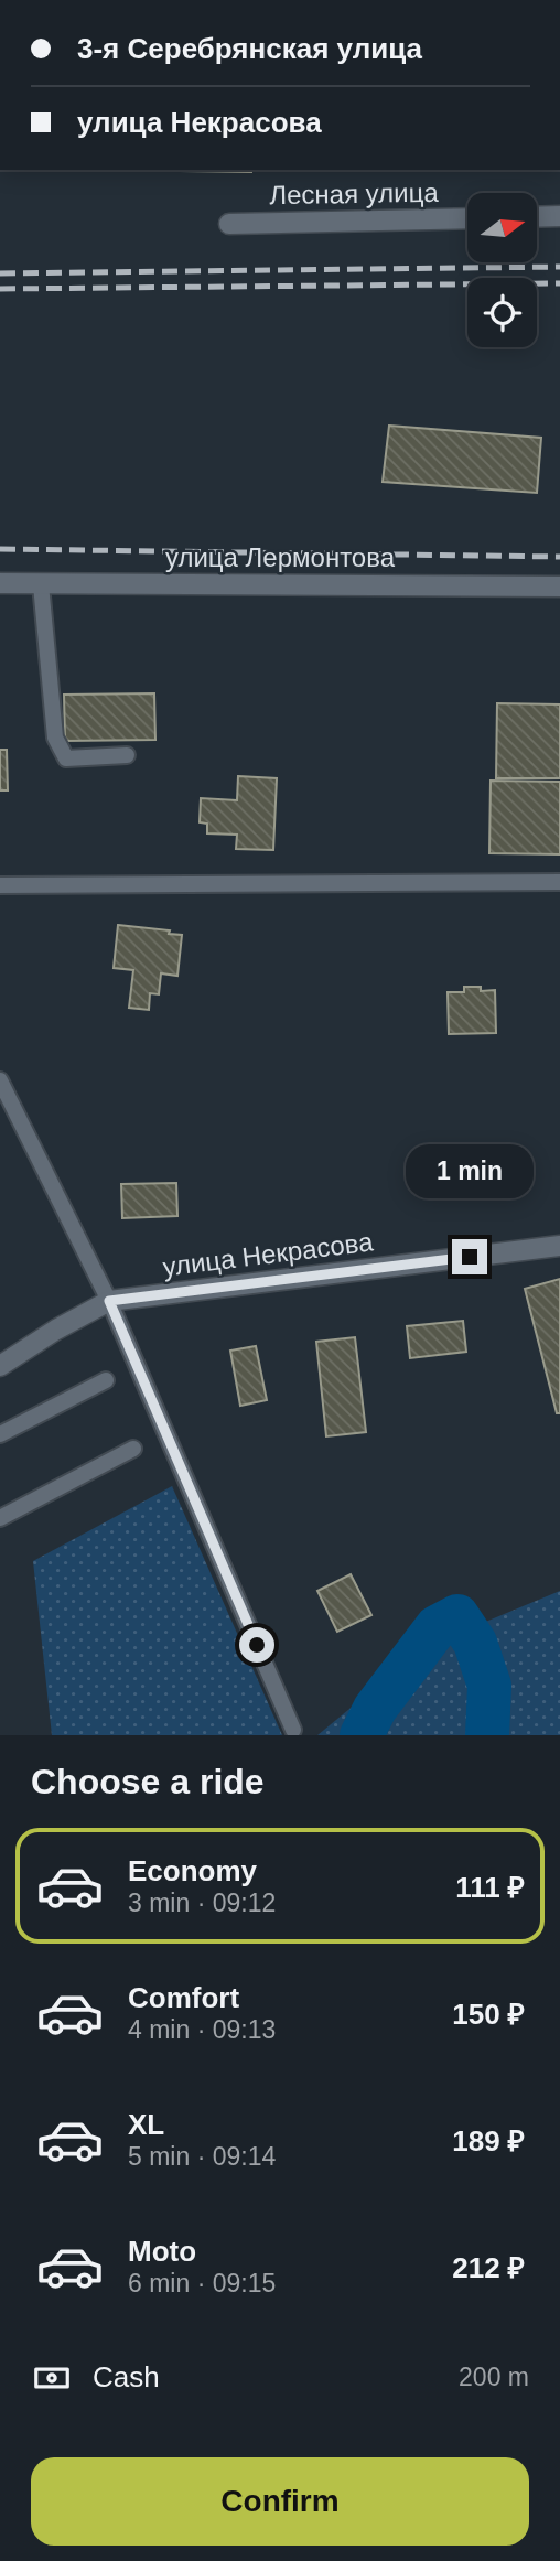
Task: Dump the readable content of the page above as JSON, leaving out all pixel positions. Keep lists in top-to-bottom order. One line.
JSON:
{"streets":{"street":["Лесная улица","улица Лермонтова","улица Некрасова"]},"north":"right","page":{"banner":["3-я Серебрянская улица","улица Некрасова"],"bubble":"1 min","heading":"Choose a ride","list":[{"name":"Economy","note":"3 min · 09:12","value":"111 ₽"},{"name":"Comfort","note":"4 min · 09:13","value":"150 ₽"},{"name":"XL","note":"5 min · 09:14","value":"189 ₽"},{"name":"Moto","note":"6 min · 09:15","value":"212 ₽"}],"pay":["Cash","200 m"],"buttons":"Confirm"}}
